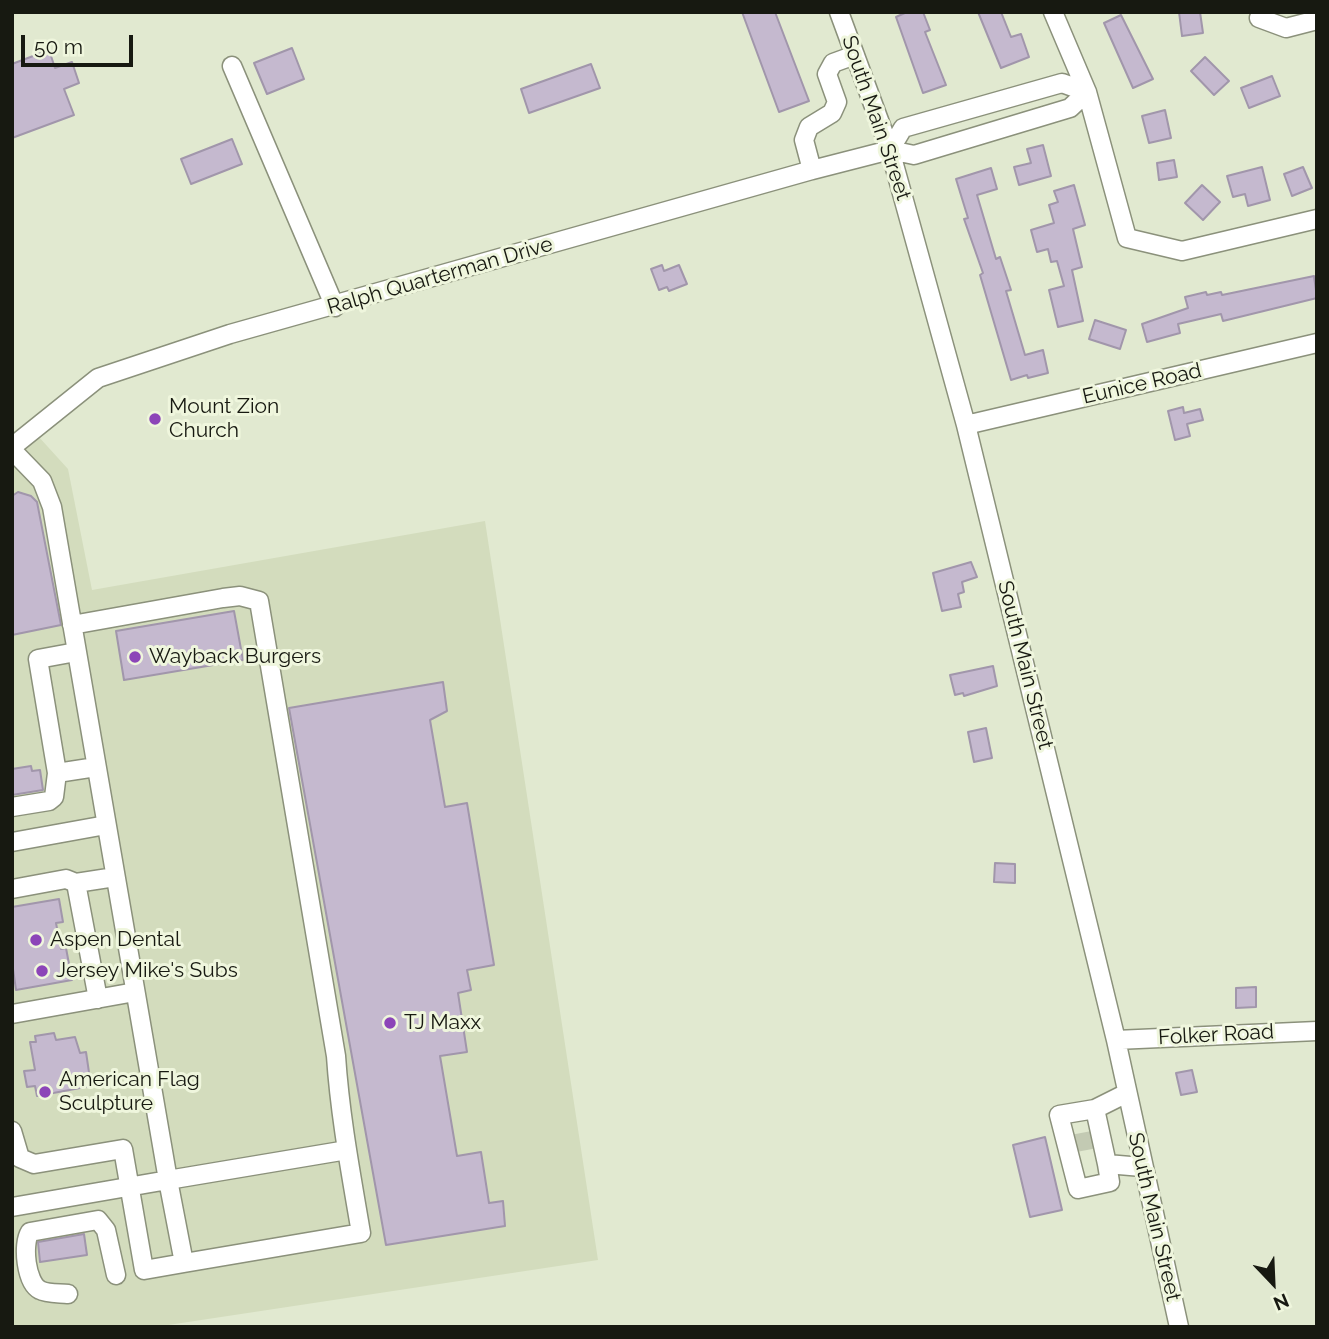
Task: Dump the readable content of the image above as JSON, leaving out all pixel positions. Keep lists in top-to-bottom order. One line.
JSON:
{"streets":{"street":["South Main Street","Ralph Quarterman Drive","Eunice Road","Folker Road"]},"crossings":[["South Main Street","Ralph Quarterman Drive"],["South Main Street","Eunice Road"],["South Main Street","Folker Road"]],"places":["Mount Zion Church","Wayback Burgers","Aspen Dental","Jersey Mike's Subs","TJ Maxx","American Flag Sculpture"],"scale_bar":"50 m","north":"bottom right"}
